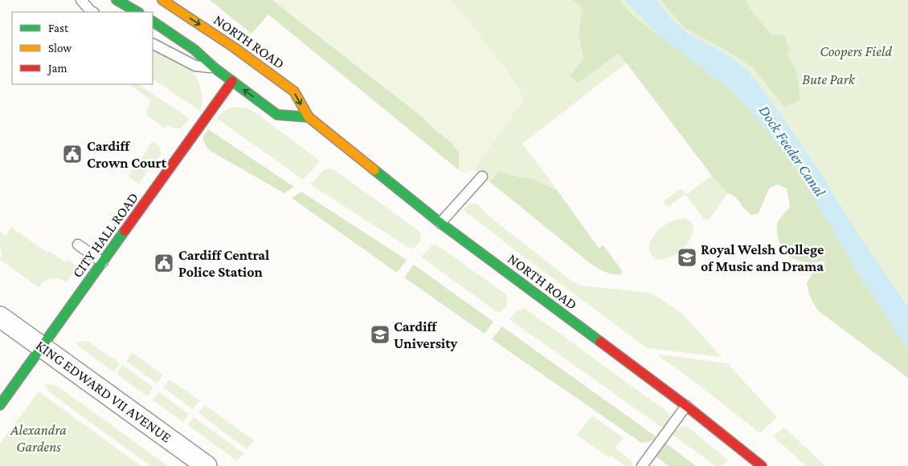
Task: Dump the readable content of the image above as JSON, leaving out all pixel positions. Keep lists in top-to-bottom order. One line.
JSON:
{"streets":{"main road":["NORTH ROAD","CITY HALL ROAD"],"street":["KING EDWARD VII AVENUE"]},"crossings":[["CITY HALL ROAD","KING EDWARD VII AVENUE"]],"water":["Dock Feeder Canal"],"parks":["Coopers Field","Bute Park","Alexandra Gardens"],"places":{"public building":["Cardiff Crown Court","Cardiff Central Police Station"],"school or university":["Royal Welsh College of Music and Drama","Cardiff University"]},"legend":["Fast","Slow","Jam"]}
